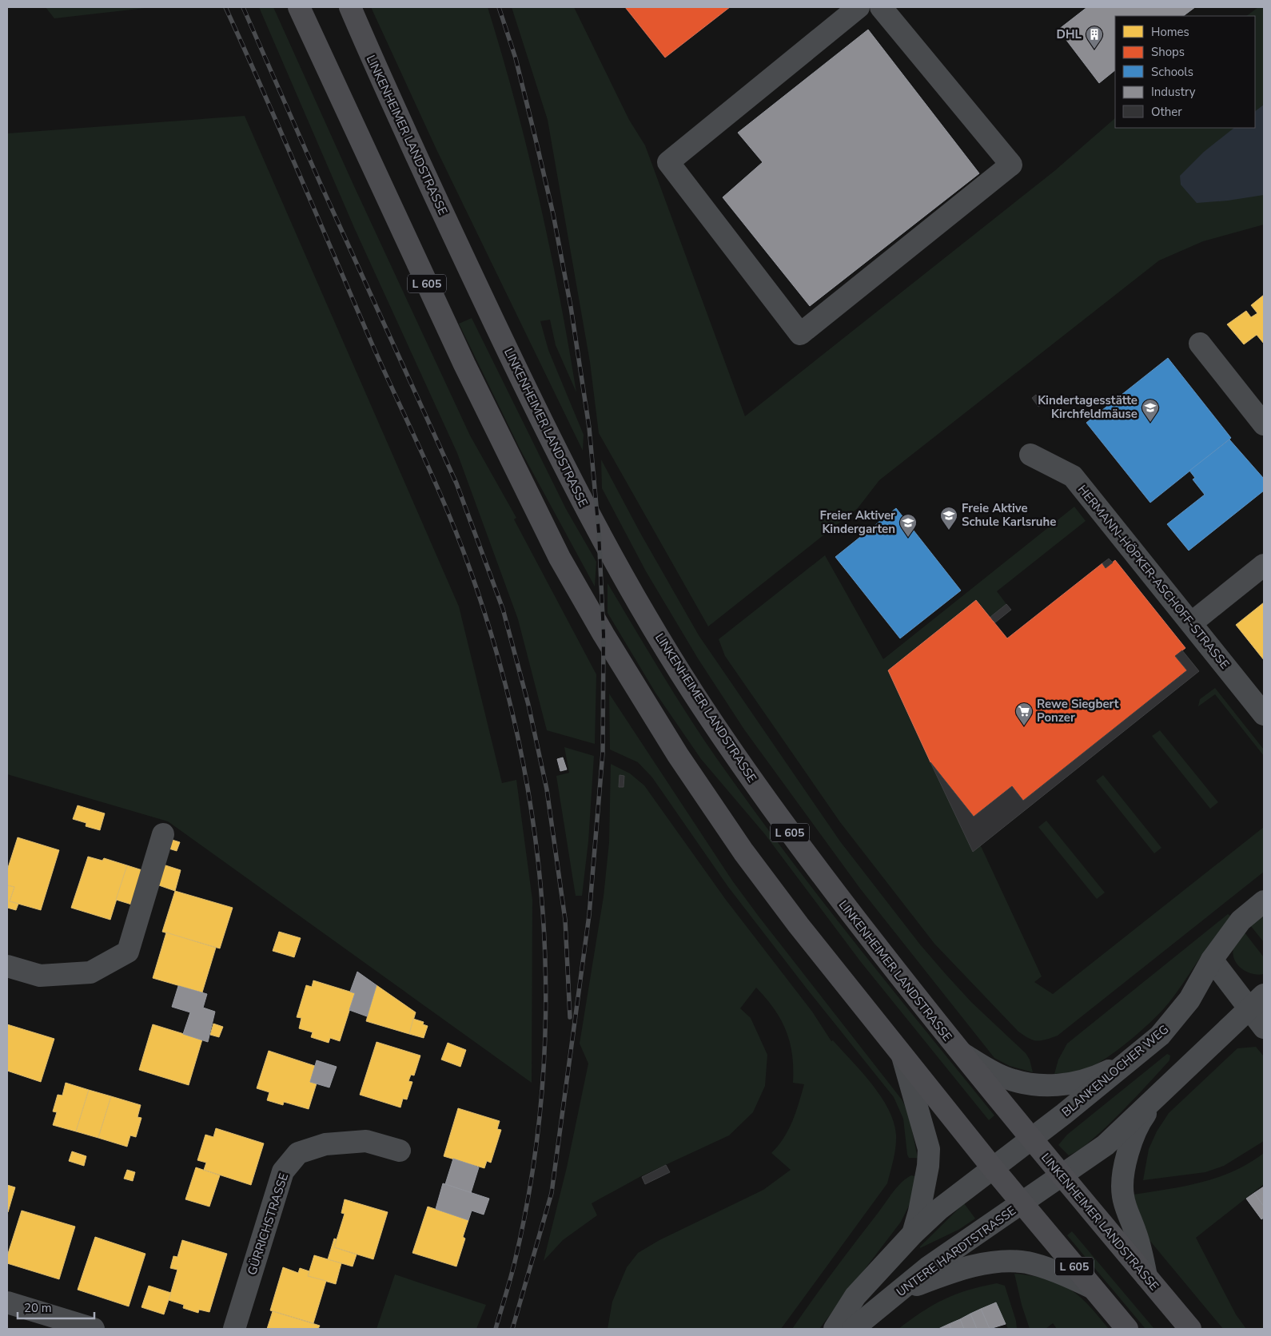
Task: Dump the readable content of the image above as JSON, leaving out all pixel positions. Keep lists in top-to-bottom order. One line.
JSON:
{"streets":{"main road":["LINKENHEIMER LANDSTRASSE","L 605"],"street":["HERMANN-HÖPKER-ASCHOFF-STRASSE","BLANKENLOCHER WEG","GÜRRICHSTRASSE","UNTERE HARDTSTRASSE"]},"crossings":[["LINKENHEIMER LANDSTRASSE","BLANKENLOCHER WEG"],["L 605","BLANKENLOCHER WEG"],["L 605","UNTERE HARDTSTRASSE"]],"places":{"building":["DHL"],"school or university":["Kindertagesstätte Kirchfeldmäuse","Freie Aktive Schule Karlsruhe","Freier Aktiver Kindergarten"],"supermarket":["Rewe Siegbert Ponzer"]},"legend":["Homes","Shops","Schools","Industry","Other"],"scale_bar":"20 m"}
